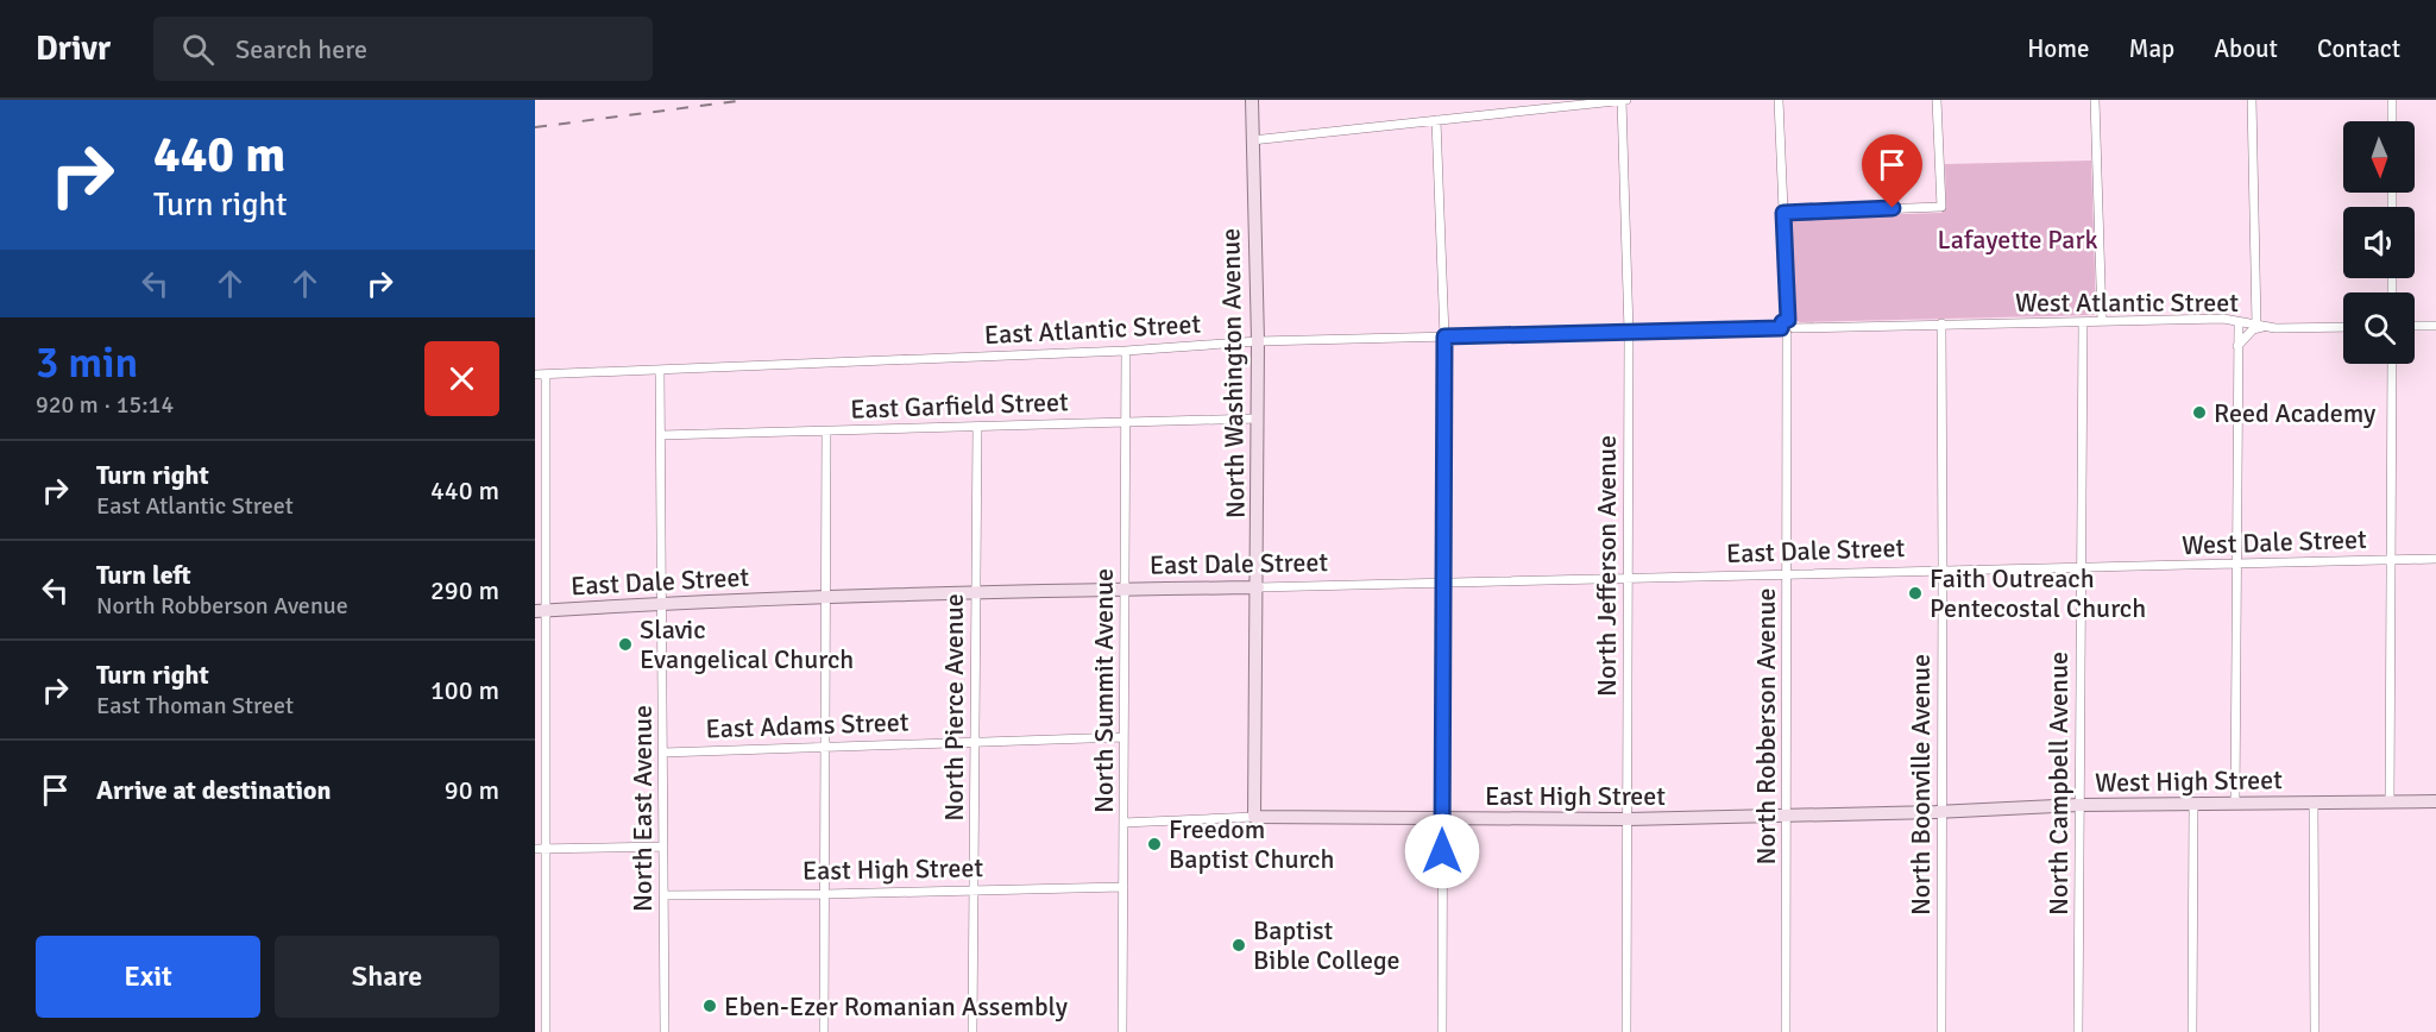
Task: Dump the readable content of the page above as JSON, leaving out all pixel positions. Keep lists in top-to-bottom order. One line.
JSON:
{"streets":{"street":["West Atlantic Street","East Atlantic Street","North Washington Avenue","East Garfield Street","West Dale Street","East Dale Street","North Jefferson Avenue","North Summit Avenue","North Pierce Avenue","East Adams Street","North Robberson Avenue","West High Street","North Campbell Avenue","North Boonville Avenue","East High Street","North East Avenue"]},"crossings":[["West Atlantic Street","East Atlantic Street"],["West Atlantic Street","North Campbell Avenue"],["West Atlantic Street","North Boonville Avenue"],["East Atlantic Street","North Washington Avenue"],["East Atlantic Street","North Jefferson Avenue"],["East Atlantic Street","North Summit Avenue"],["East Atlantic Street","North Robberson Avenue"],["East Atlantic Street","North Boonville Avenue"],["East Atlantic Street","North East Avenue"],["North Washington Avenue","East Garfield Street"],["North Washington Avenue","East Dale Street"],["North Washington Avenue","East High Street"],["East Garfield Street","North Summit Avenue"],["East Garfield Street","North Pierce Avenue"],["East Garfield Street","North East Avenue"],["West Dale Street","East Dale Street"],["West Dale Street","North Campbell Avenue"],["West Dale Street","North Boonville Avenue"],["East Dale Street","North Jefferson Avenue"],["East Dale Street","North Summit Avenue"],["East Dale Street","North Pierce Avenue"],["East Dale Street","North Robberson Avenue"],["East Dale Street","North Boonville Avenue"],["East Dale Street","North East Avenue"],["North Jefferson Avenue","East High Street"],["North Summit Avenue","East Adams Street"],["North Summit Avenue","East High Street"],["North Pierce Avenue","East Adams Street"],["North Pierce Avenue","East High Street"],["East Adams Street","North East Avenue"],["North Robberson Avenue","East High Street"],["West High Street","North Campbell Avenue"],["West High Street","North Boonville Avenue"],["West High Street","East High Street"],["North Boonville Avenue","East High Street"],["East High Street","North East Avenue"]],"parks":["Lafayette Park"],"places":["Reed Academy","Faith Outreach Pentecostal Church","Slavic Evangelical Church","Freedom Baptist Church","Baptist Bible College","Eben-Ezer Romanian Assembly"],"north":"bottom","page":{"header":"Drivr","search":"Search here","nav":["Home","Map","About","Contact"],"turn":["440 m","Turn right"],"heading":["3 min","920 m · 15:14"],"list":[{"name":"Turn right","note":"East Atlantic Street","value":"440 m"},{"name":"Turn left","note":"North Robberson Avenue","value":"290 m"},{"name":"Turn right","note":"East Thoman Street","value":"100 m"},{"name":"Arrive at destination","value":"90 m"}],"buttons":["Exit","Share"]}}
